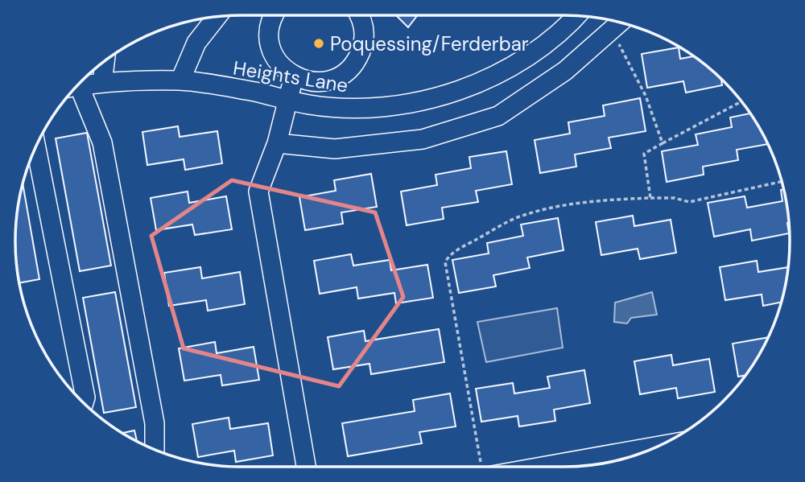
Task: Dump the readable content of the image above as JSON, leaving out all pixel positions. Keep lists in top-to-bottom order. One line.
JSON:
{"streets":{"street":["Heights Lane"]},"places":["Poquessing/Ferderbar"]}
